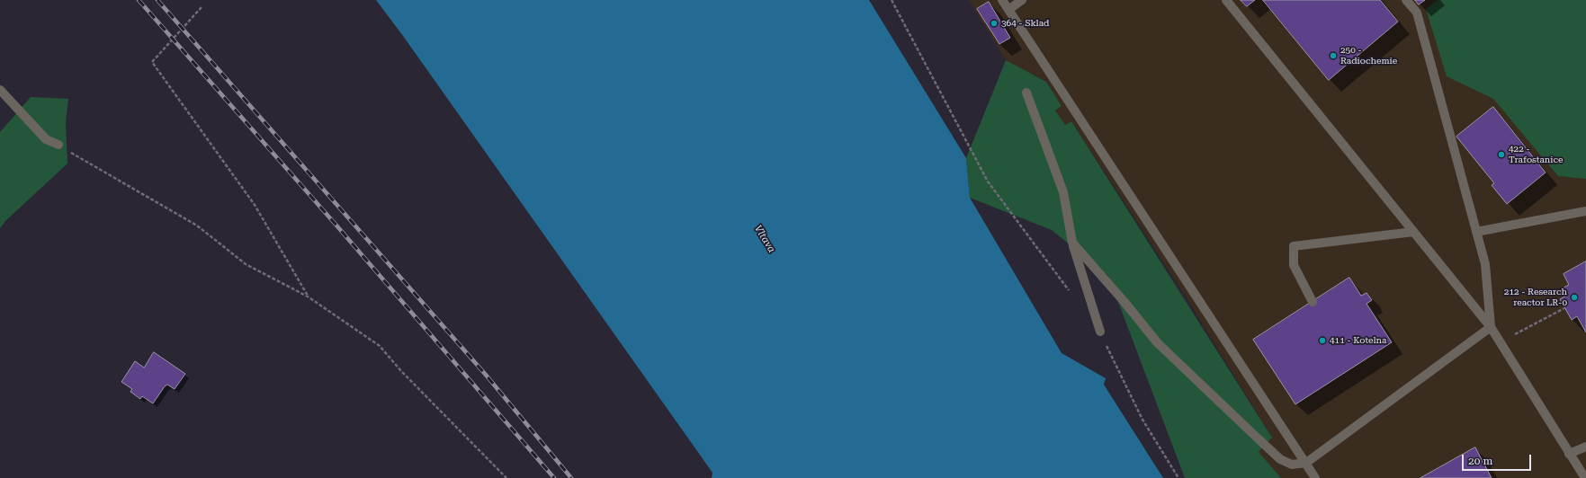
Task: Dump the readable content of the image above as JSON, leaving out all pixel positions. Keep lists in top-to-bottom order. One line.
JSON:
{"water":["Vltava"],"places":["364 - Sklad","250 - Radiochemie","422 - Trafostanice","212 - Research reactor LR-0","411 - Kotelna"],"scale_bar":"20 m"}
